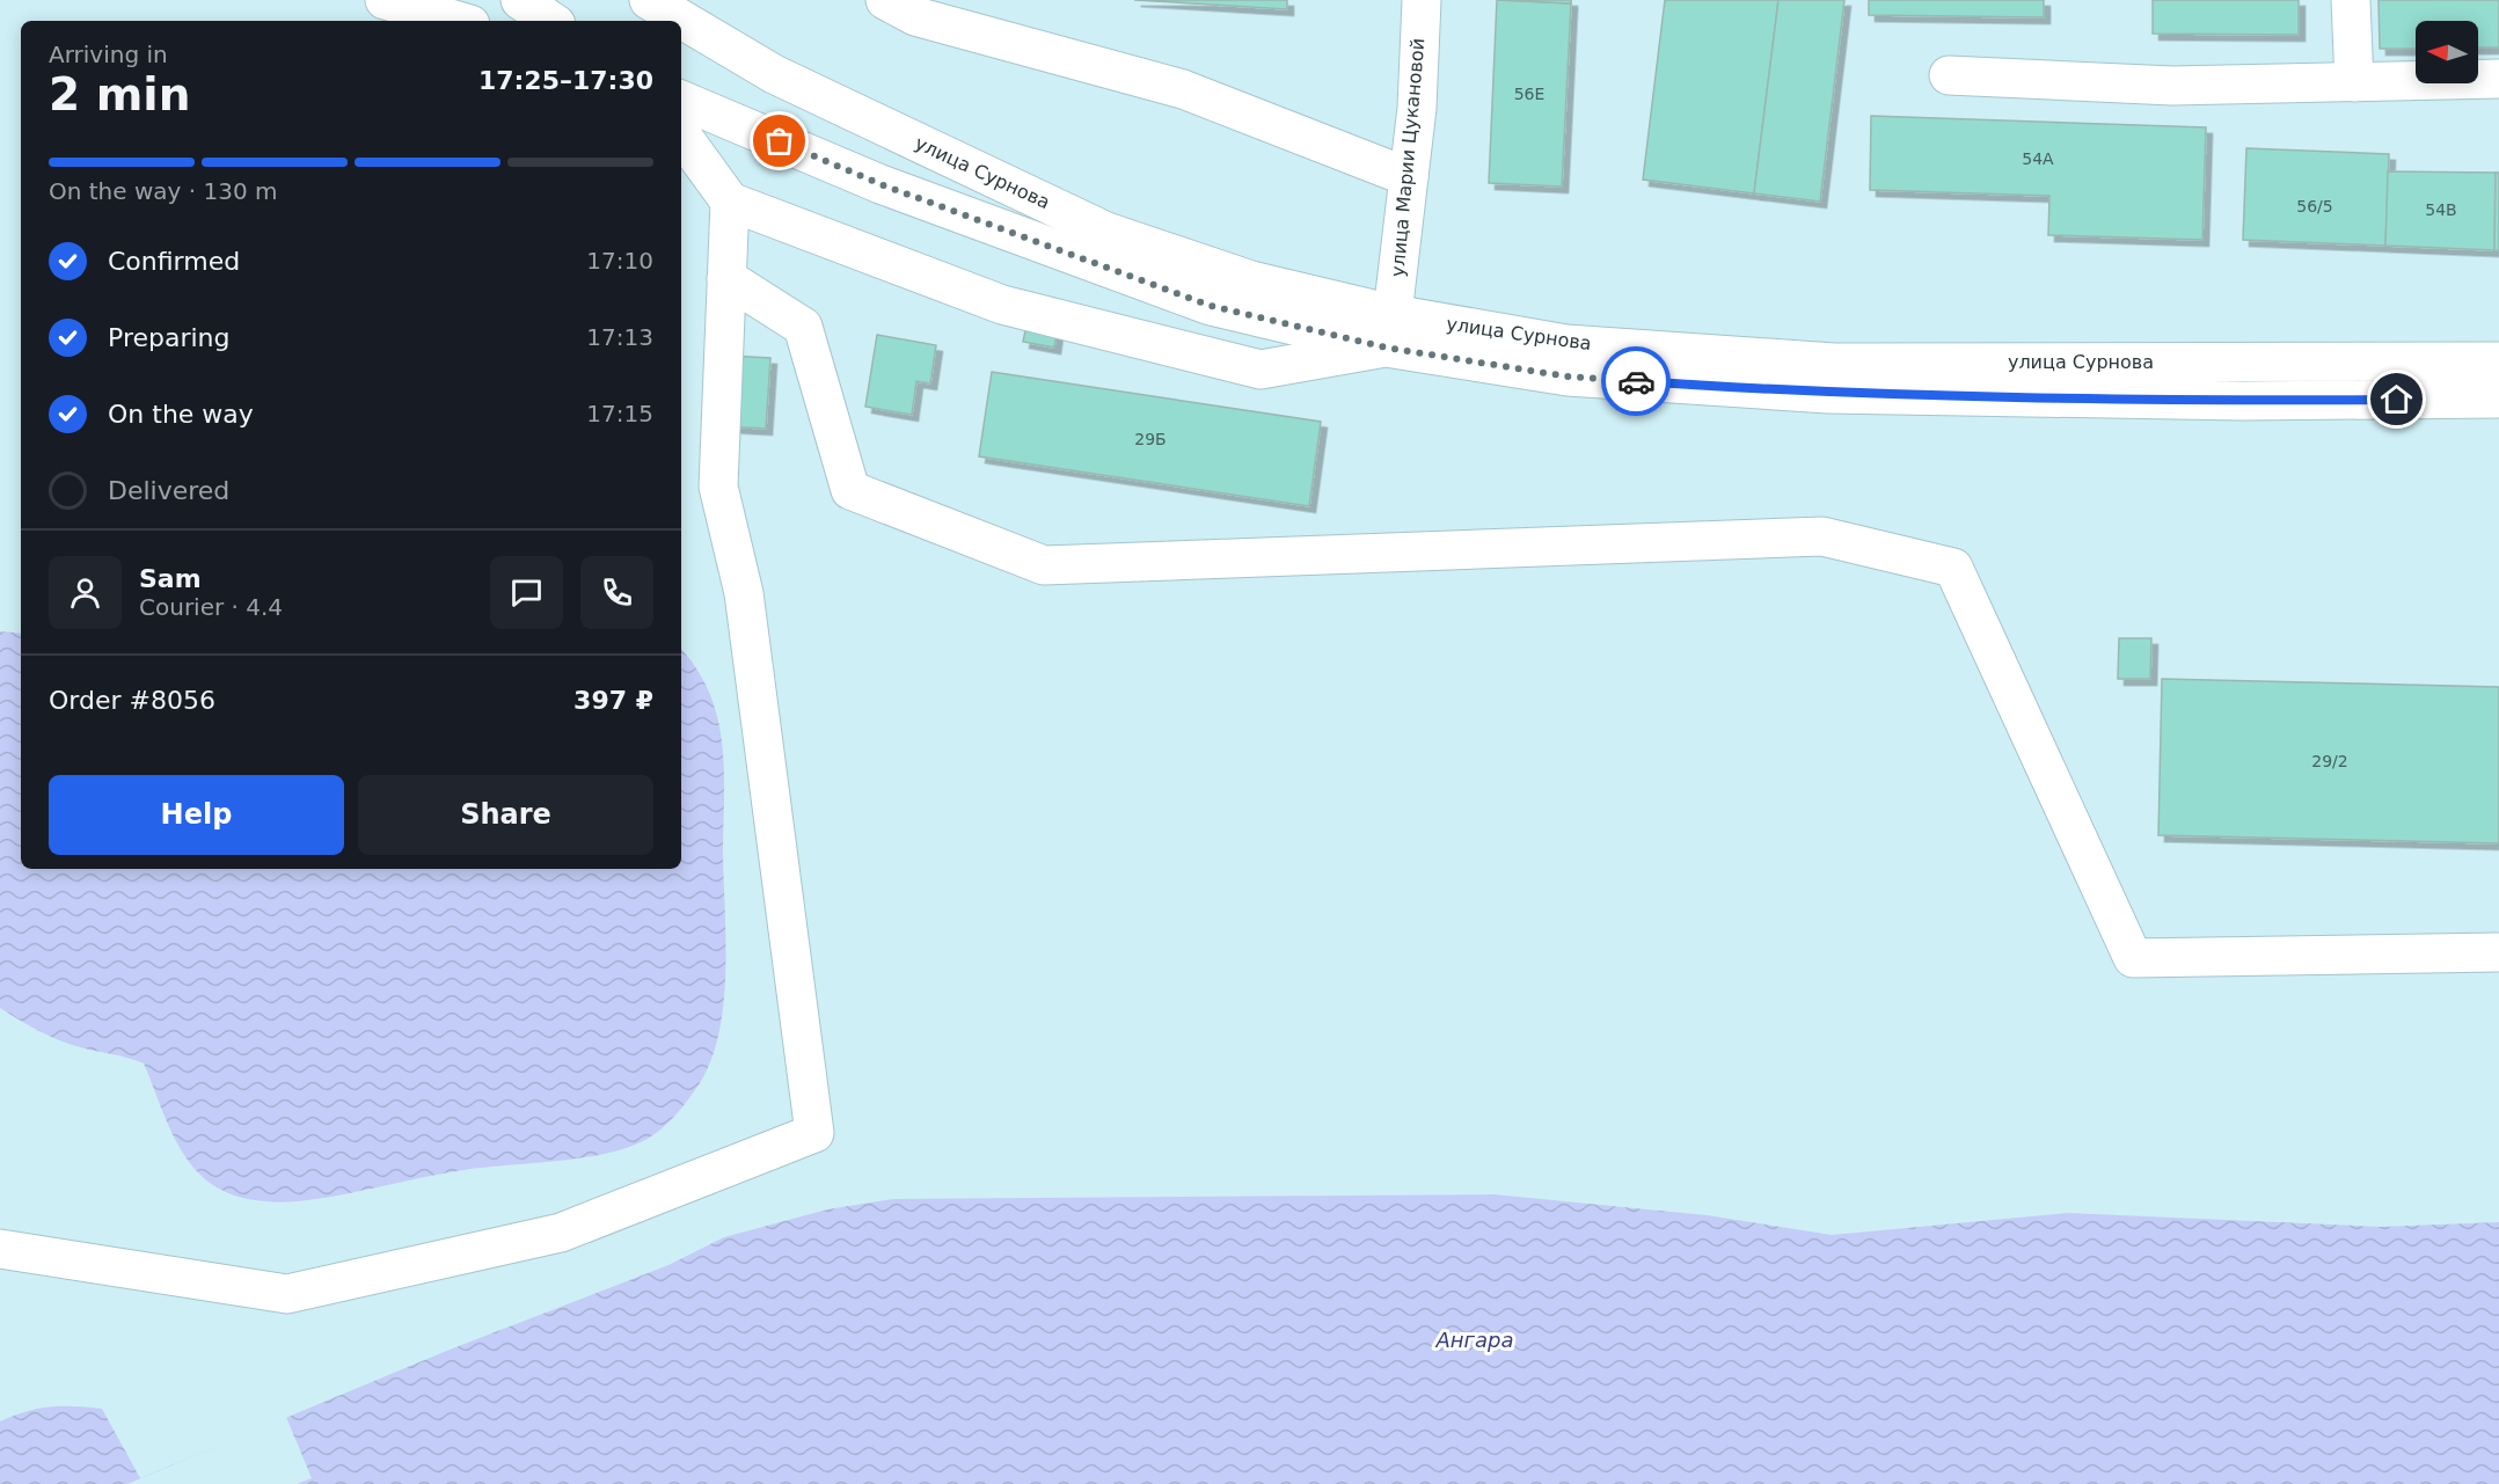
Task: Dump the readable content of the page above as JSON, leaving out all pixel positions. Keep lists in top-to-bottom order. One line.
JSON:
{"streets":{"main road":["улица Марии Цукановой","улица Сурнова"]},"crossings":[["улица Марии Цукановой","улица Сурнова"]],"water":["Ангара"],"house_numbers":["56Е","54А","56/5","54В","29Б","29/2"],"north":"left","page":{"heading":["2 min","Arriving in","17:25–17:30"],"panel":["Sam","Courier · 4.4","Order #8056","397 ₽"],"bar":"On the way · 130 m","list":[["Confirmed","17:10"],["Preparing","17:13"],["On the way","17:15"],"Delivered"],"buttons":["Help","Share"]}}
